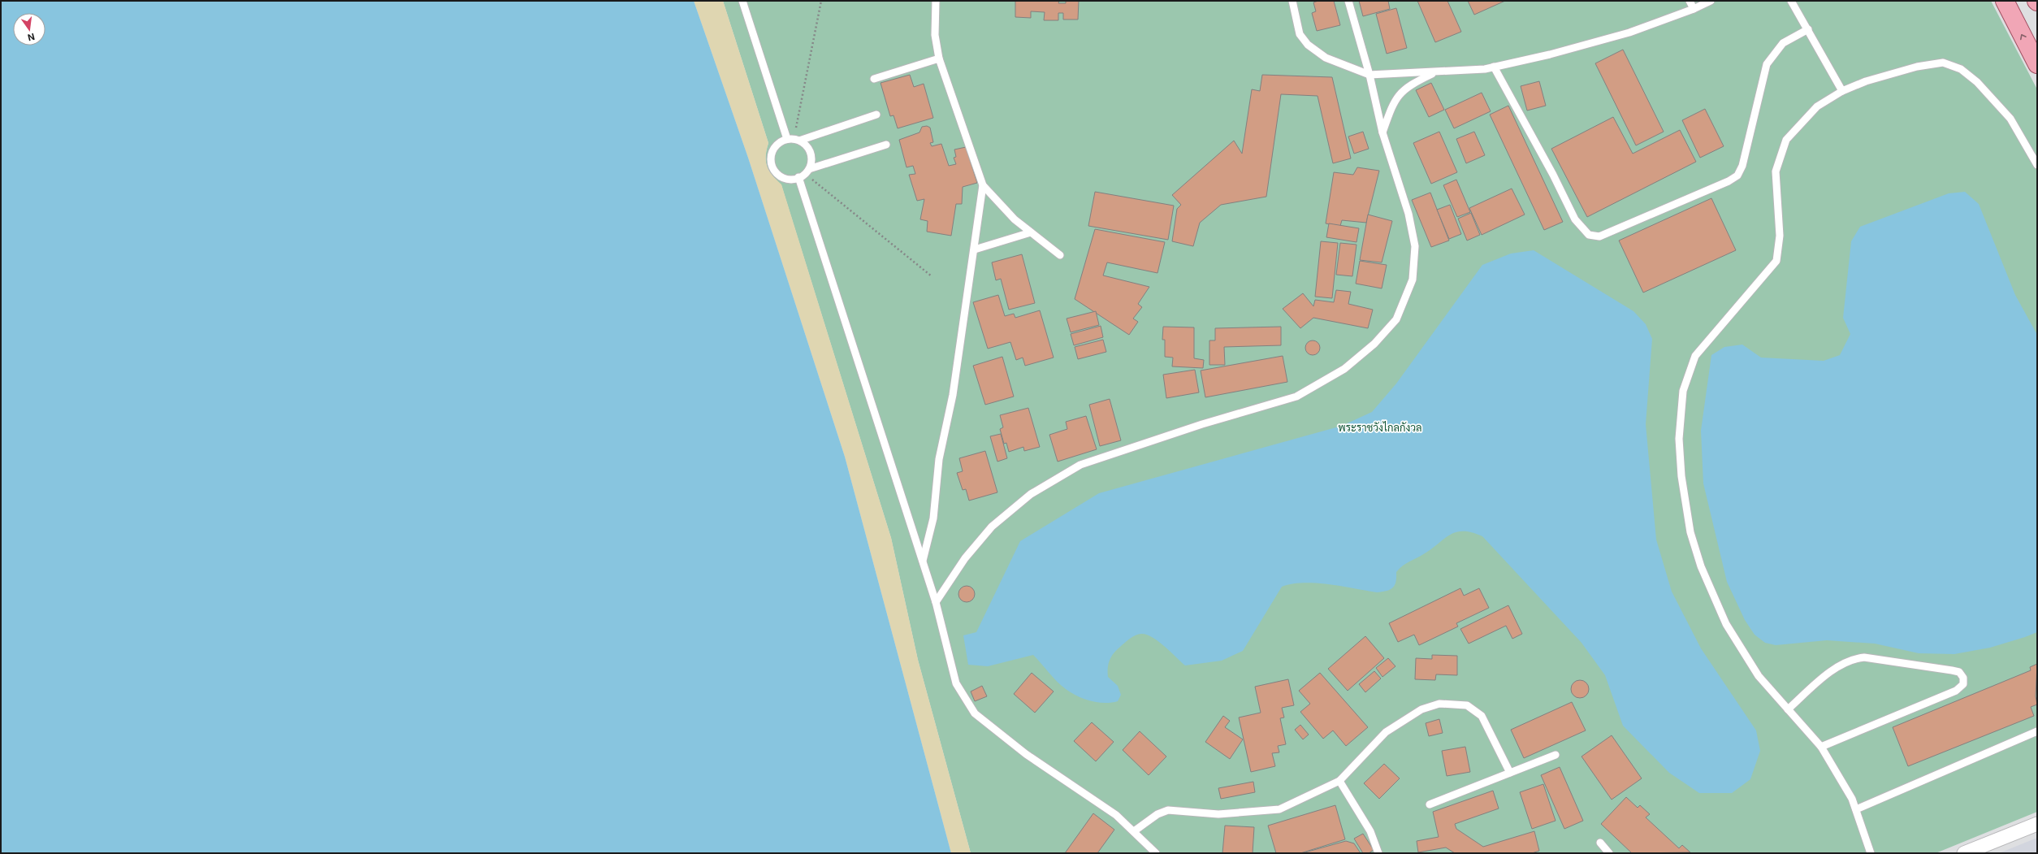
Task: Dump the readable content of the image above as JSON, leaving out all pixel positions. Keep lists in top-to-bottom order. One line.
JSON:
{"parks":["พระราชวังไกลกังวล"],"north":"bottom"}
